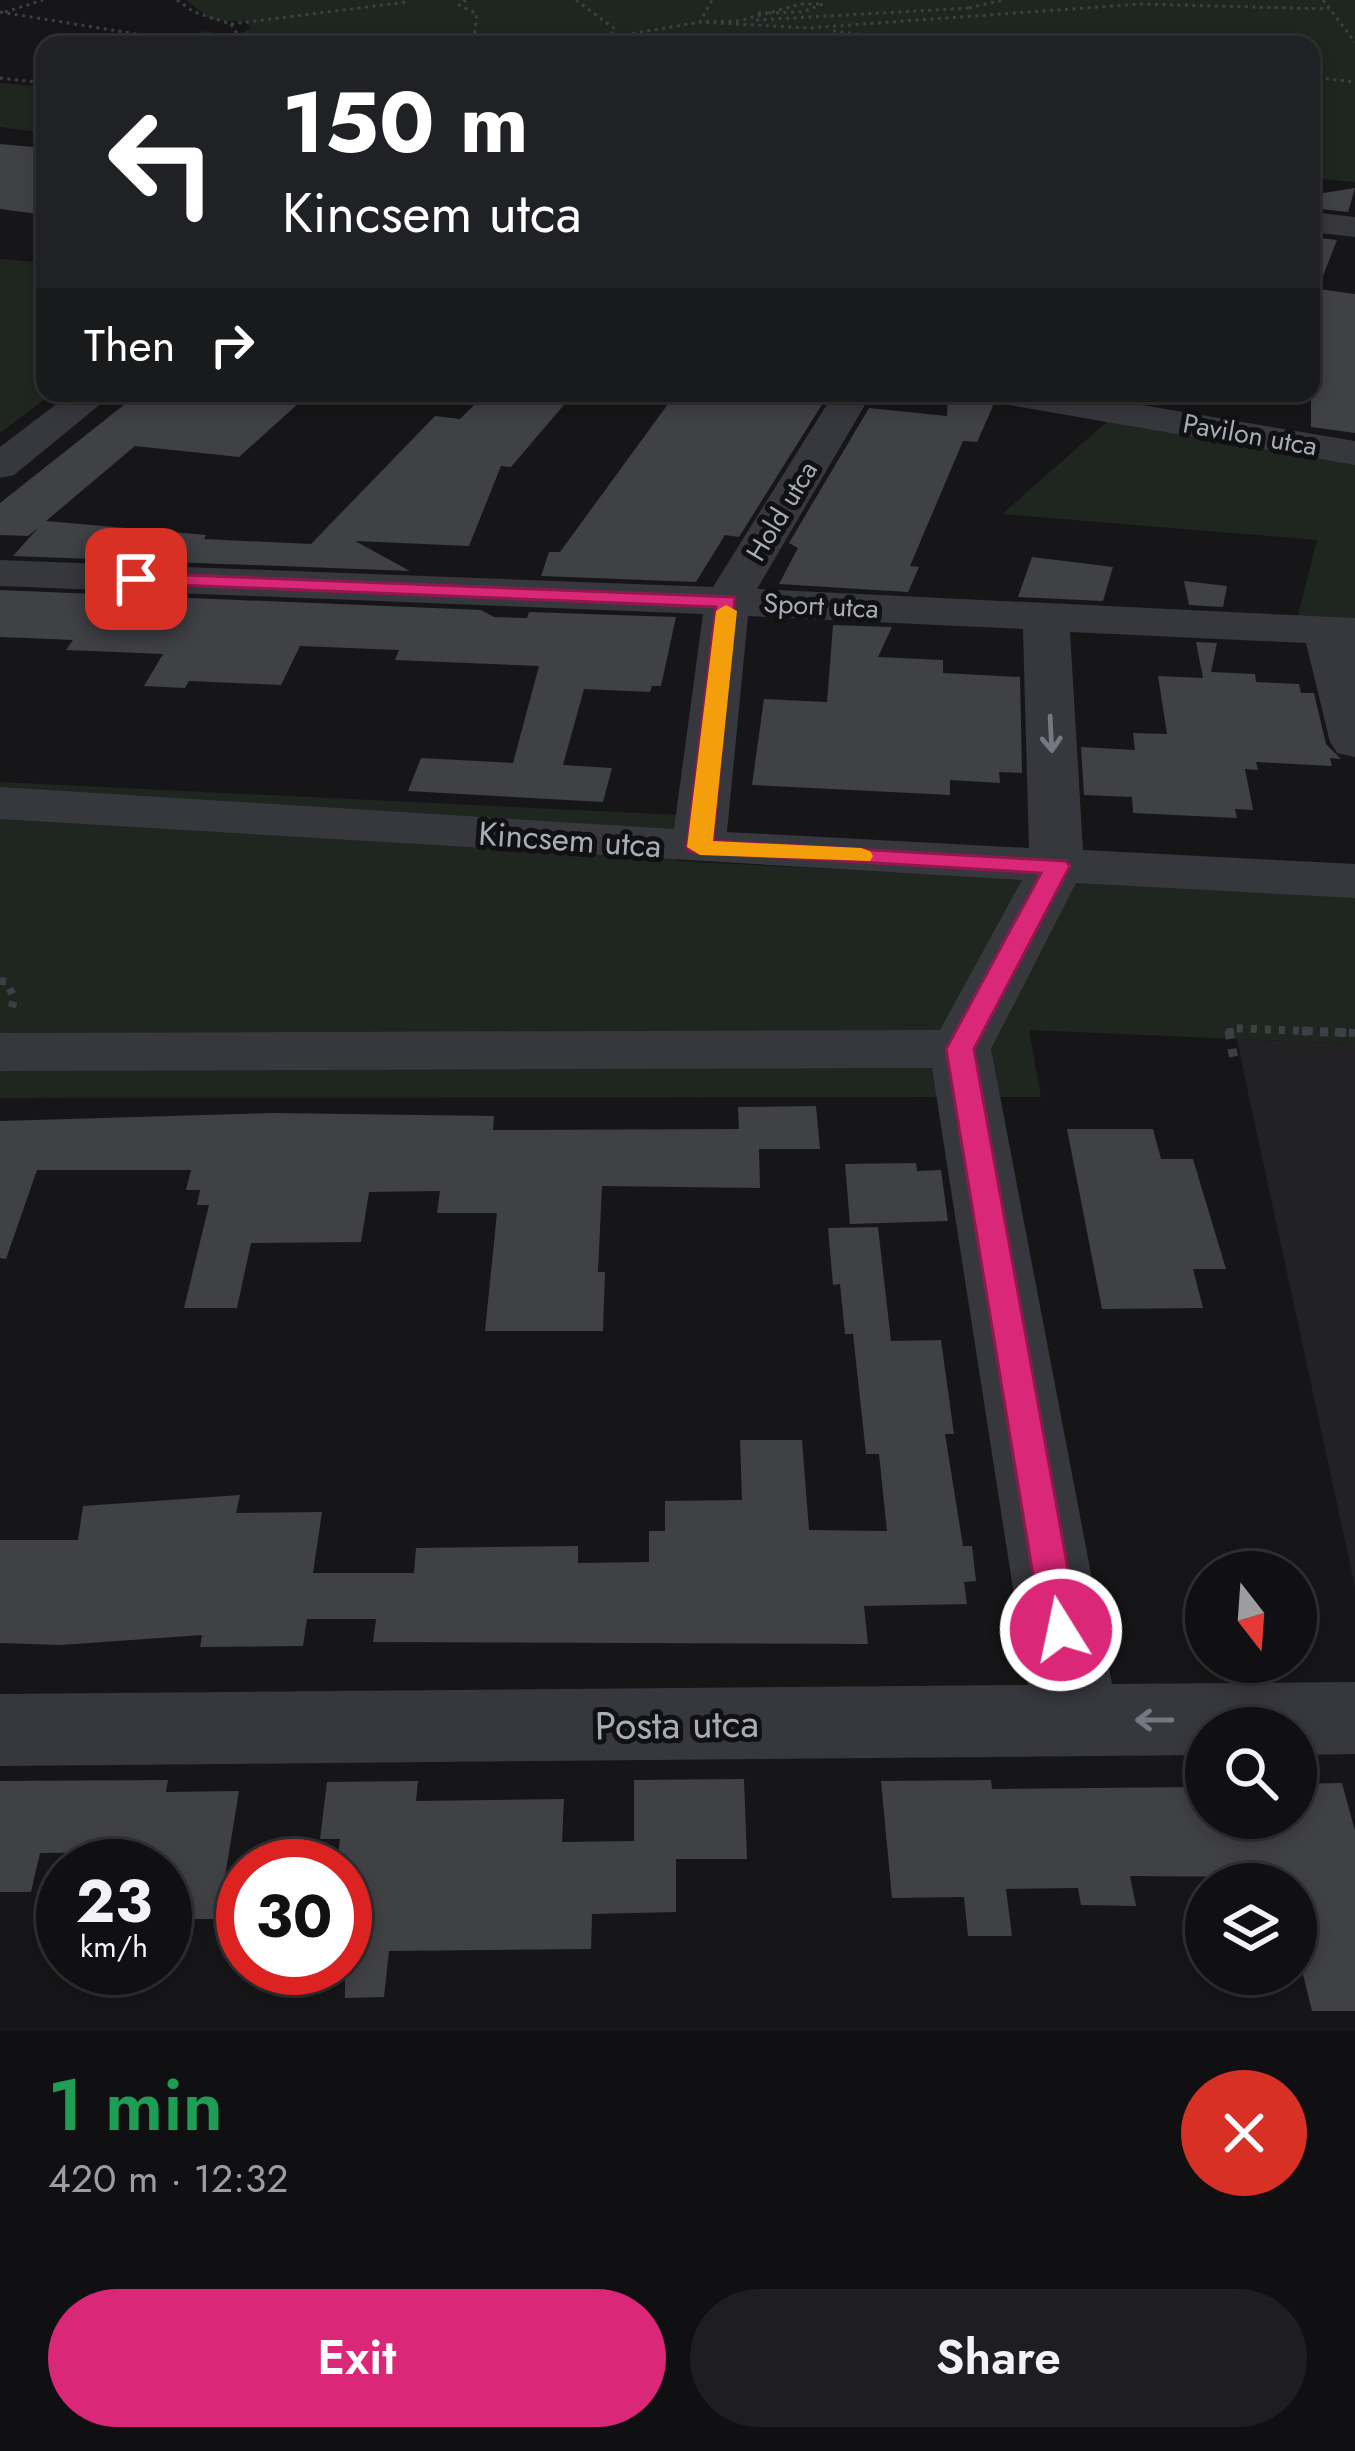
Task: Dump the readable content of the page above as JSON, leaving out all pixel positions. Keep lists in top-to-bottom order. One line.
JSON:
{"streets":{"street":["Pavilon utca","Hold utca","Sport utca","Kincsem utca","Posta utca"]},"crossings":[["Hold utca","Sport utca"],["Hold utca","Kincsem utca"]],"north":"bottom","page":{"turn":["150 m","Kincsem utca"],"then":"Then","speed":"23 km/h","limit":"30","heading":["1 min","420 m · 12:32"],"buttons":["Exit","Share"]}}
